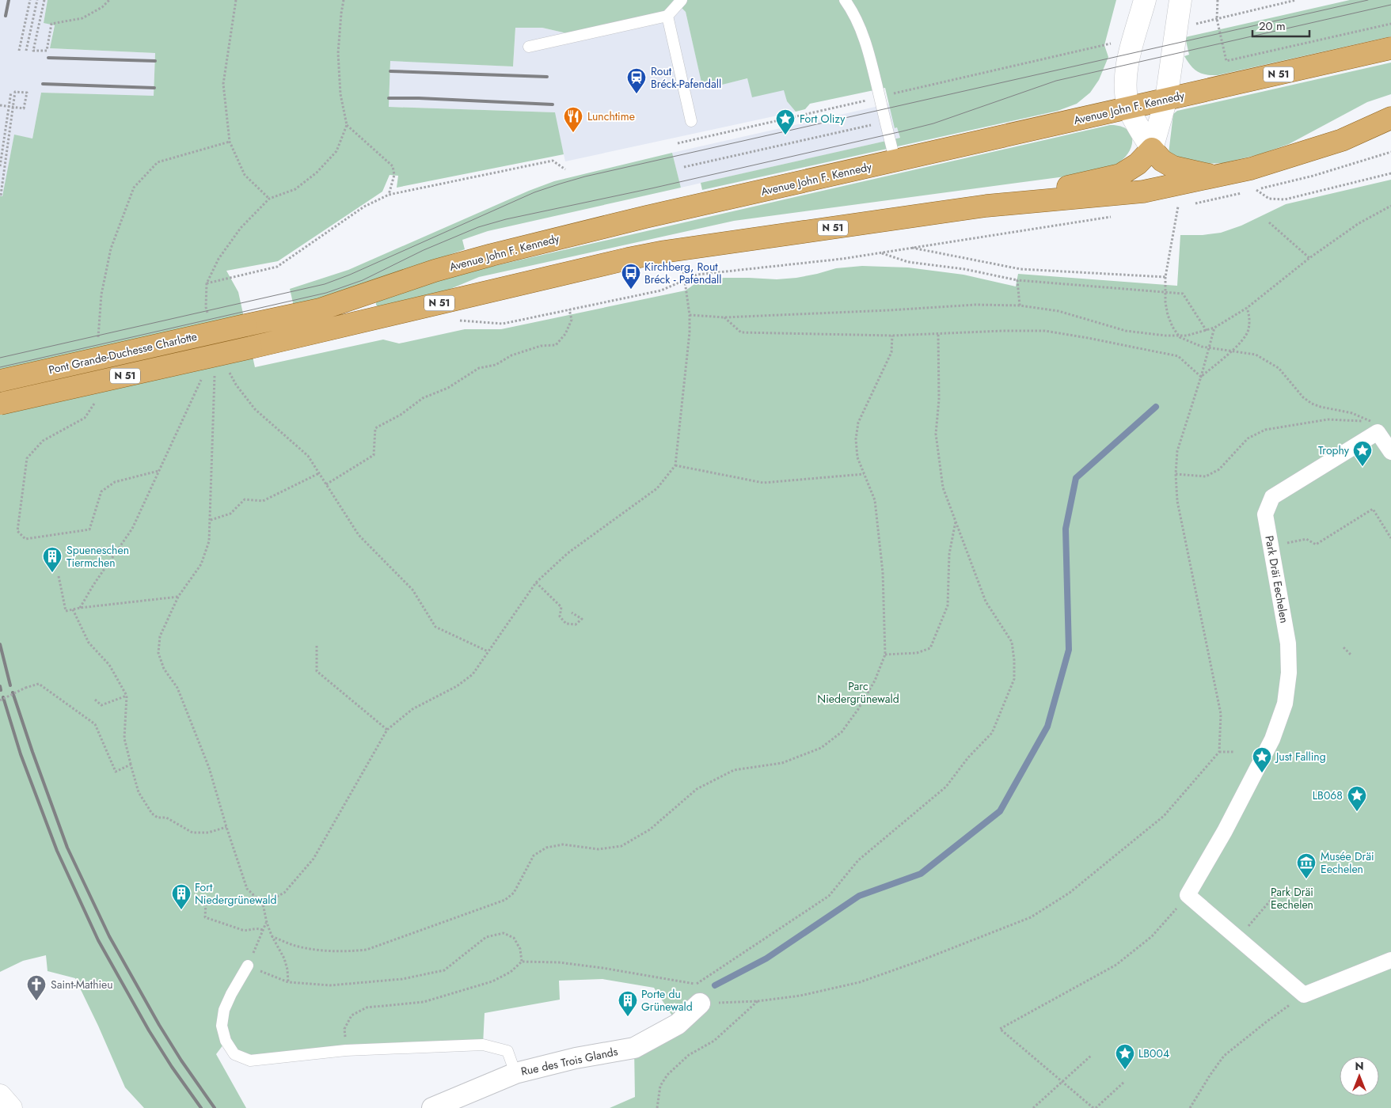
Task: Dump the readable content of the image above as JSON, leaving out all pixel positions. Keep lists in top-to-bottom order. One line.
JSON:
{"streets":{"main road":["N 51","Avenue John F. Kennedy","Pont Grande-Duchesse Charlotte"],"street":["Park Dräi Eechelen","Rue des Trois Glands"]},"crossings":[["N 51","Pont Grande-Duchesse Charlotte"],["Avenue John F. Kennedy","Pont Grande-Duchesse Charlotte"]],"parks":["Parc Niedergrünewald","Park Dräi Eechelen"],"places":{"station":["Rout Bréck-Pafendall"],"restaurant":["Lunchtime"],"place":["Fort Olizy","Trophy","Just Falling","LB068","LB004"],"bus stop":["Kirchberg, Rout Bréck - Pafendall"],"building":["Spueneschen Tiermchen","Fort Niedergrünewald","Porte du Grünewald"],"museum":["Musée Dräi Eechelen"],"church":["Saint-Mathieu"]},"scale_bar":"20 m","north":"top"}
